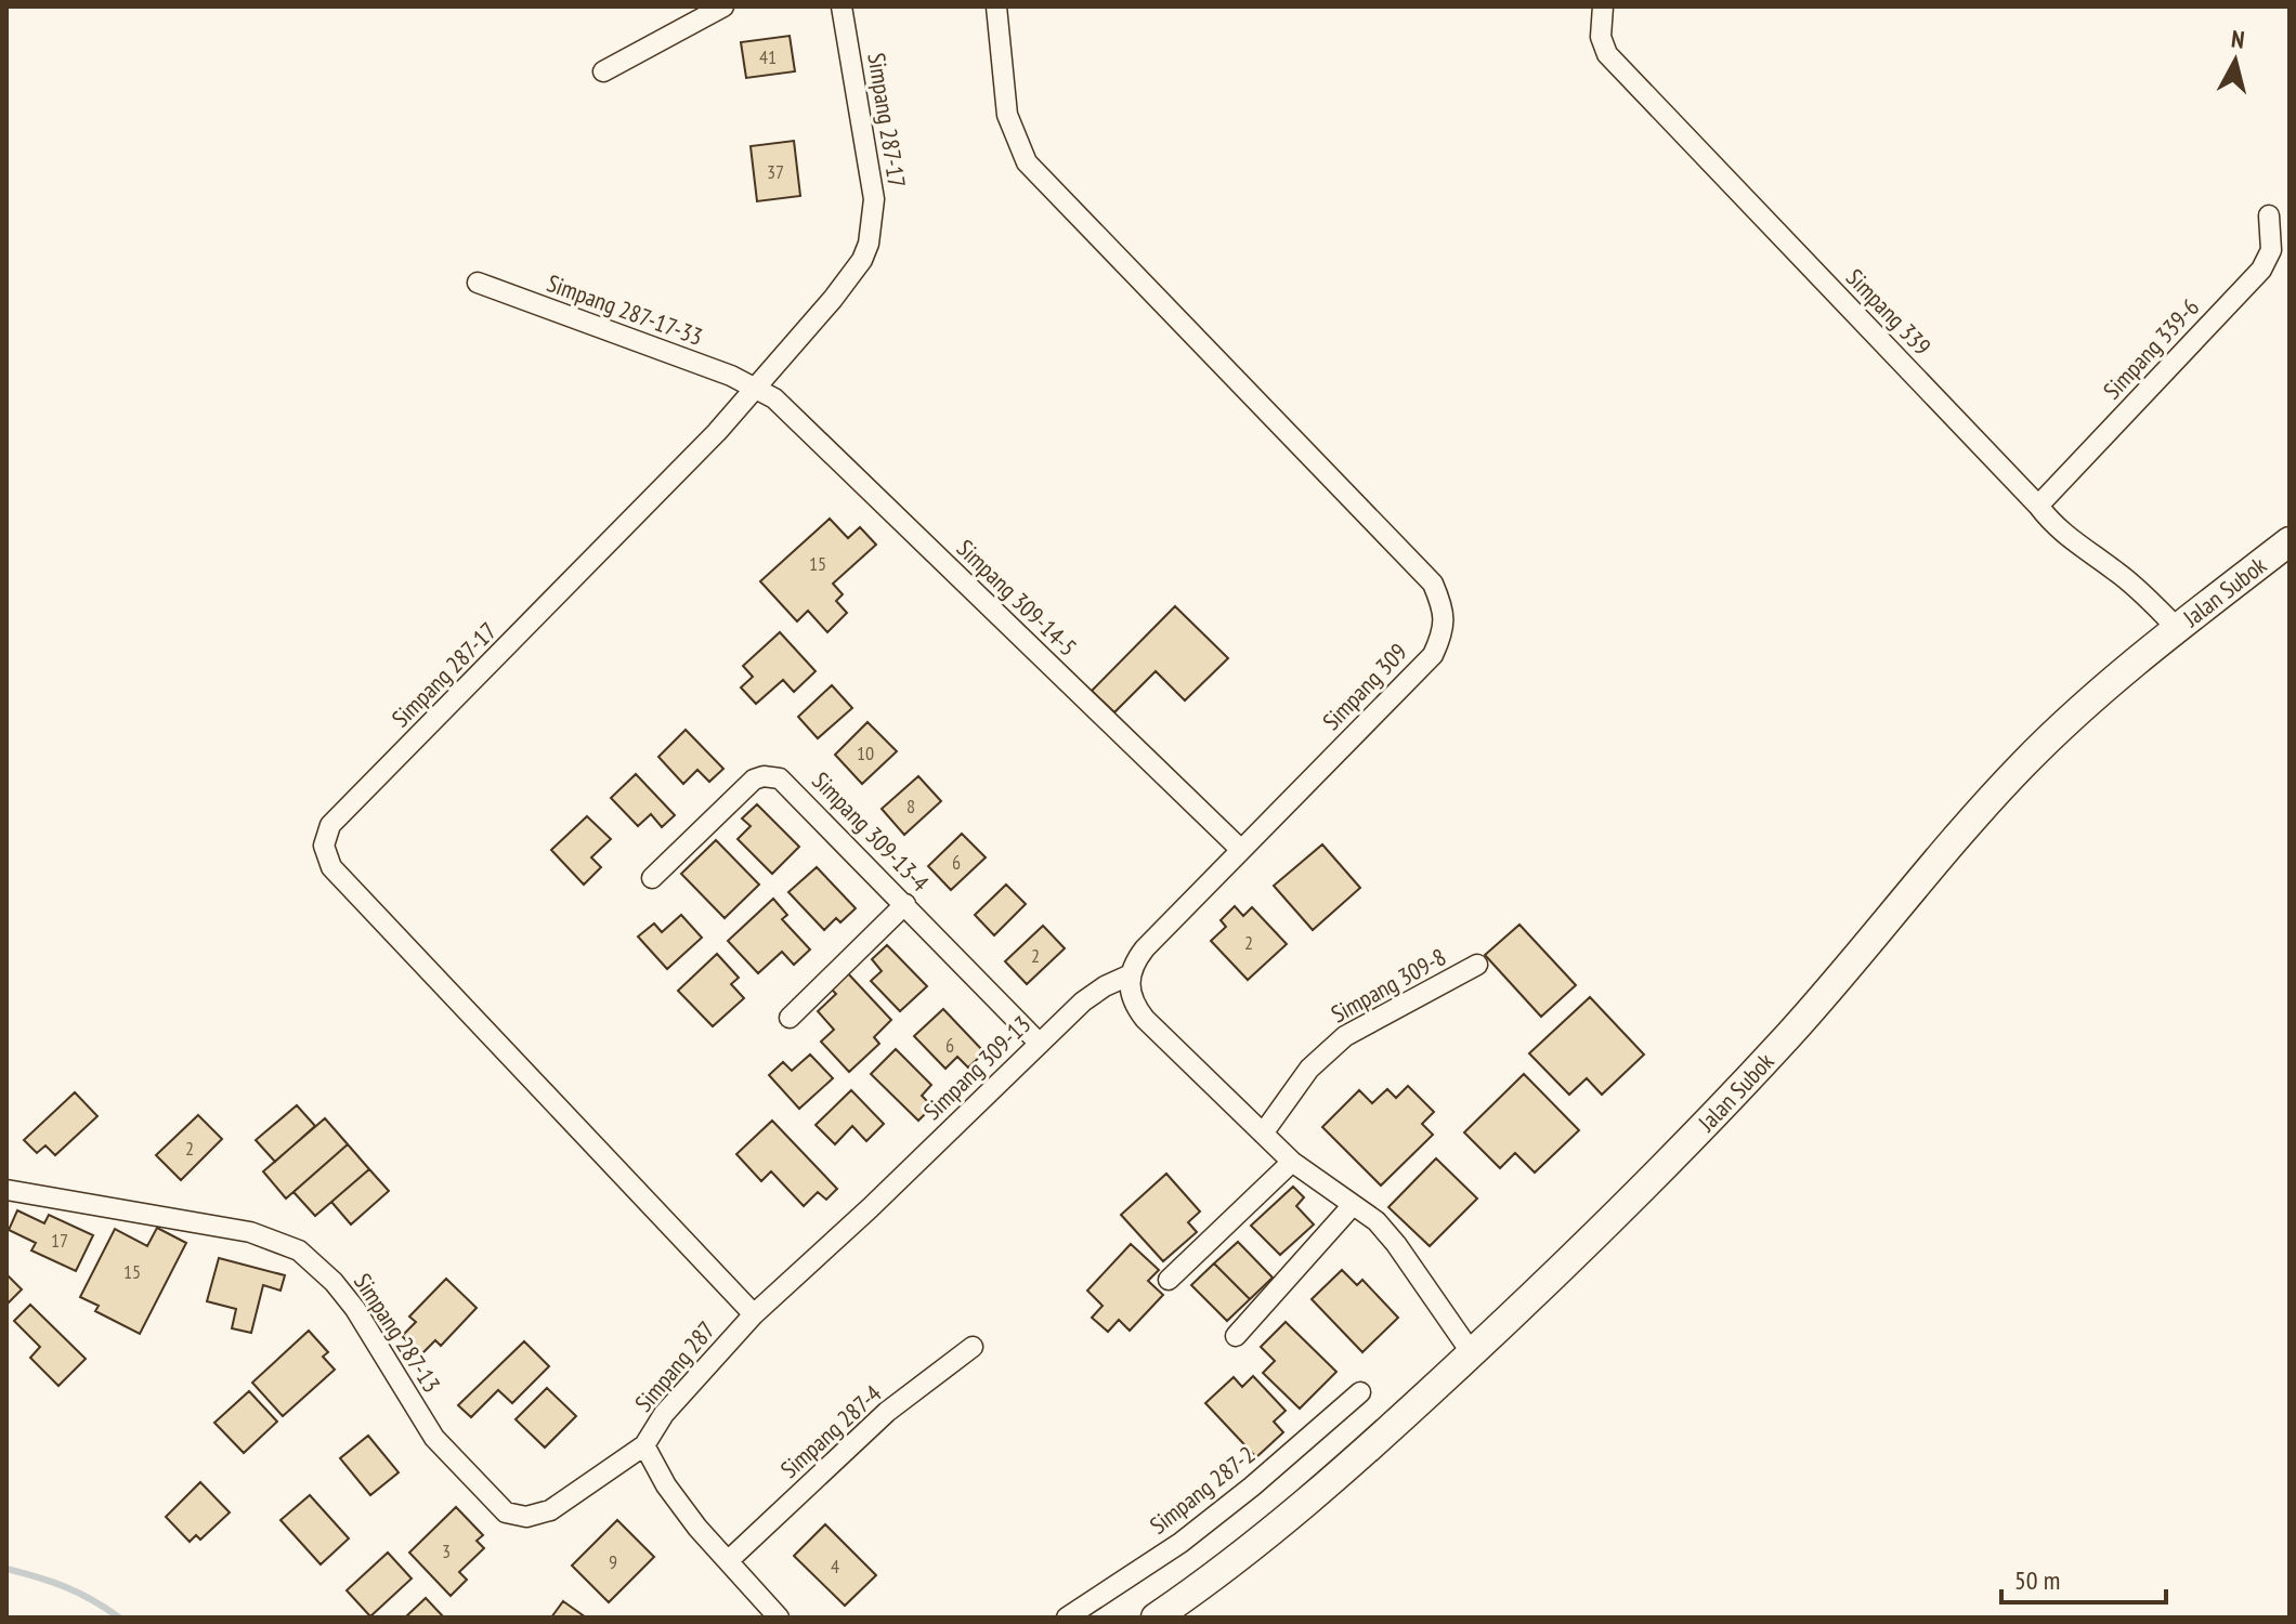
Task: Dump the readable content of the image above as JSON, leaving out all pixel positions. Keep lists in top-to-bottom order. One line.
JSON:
{"streets":{"main road":["Jalan Subok"],"street":["Simpang 287-17","Simpang 287-17-33","Simpang 339","Simpang 339-6","Simpang 309-14-5","Simpang 309","Simpang 309-13-4","Simpang 309-8","Simpang 309-13","Simpang 287-13","Simpang 287","Simpang 287-4","Simpang 287-2"]},"crossings":[["Simpang 287-17","Simpang 287-17-33"],["Simpang 287-17","Simpang 309-14-5"],["Simpang 287-17","Simpang 287"],["Simpang 287-17-33","Simpang 309-14-5"],["Simpang 339","Simpang 339-6"],["Simpang 339","Jalan Subok"],["Simpang 309-14-5","Simpang 309"],["Simpang 309","Simpang 309-13"],["Simpang 309-13-4","Simpang 309-13"],["Simpang 309-13","Simpang 287"],["Simpang 287-13","Simpang 287"],["Simpang 287","Simpang 287-4"]],"house_numbers":["41","37","15","10","8","6","2","2","6","2","17","15","3","9","4"],"scale_bar":"50 m","north":"top"}
